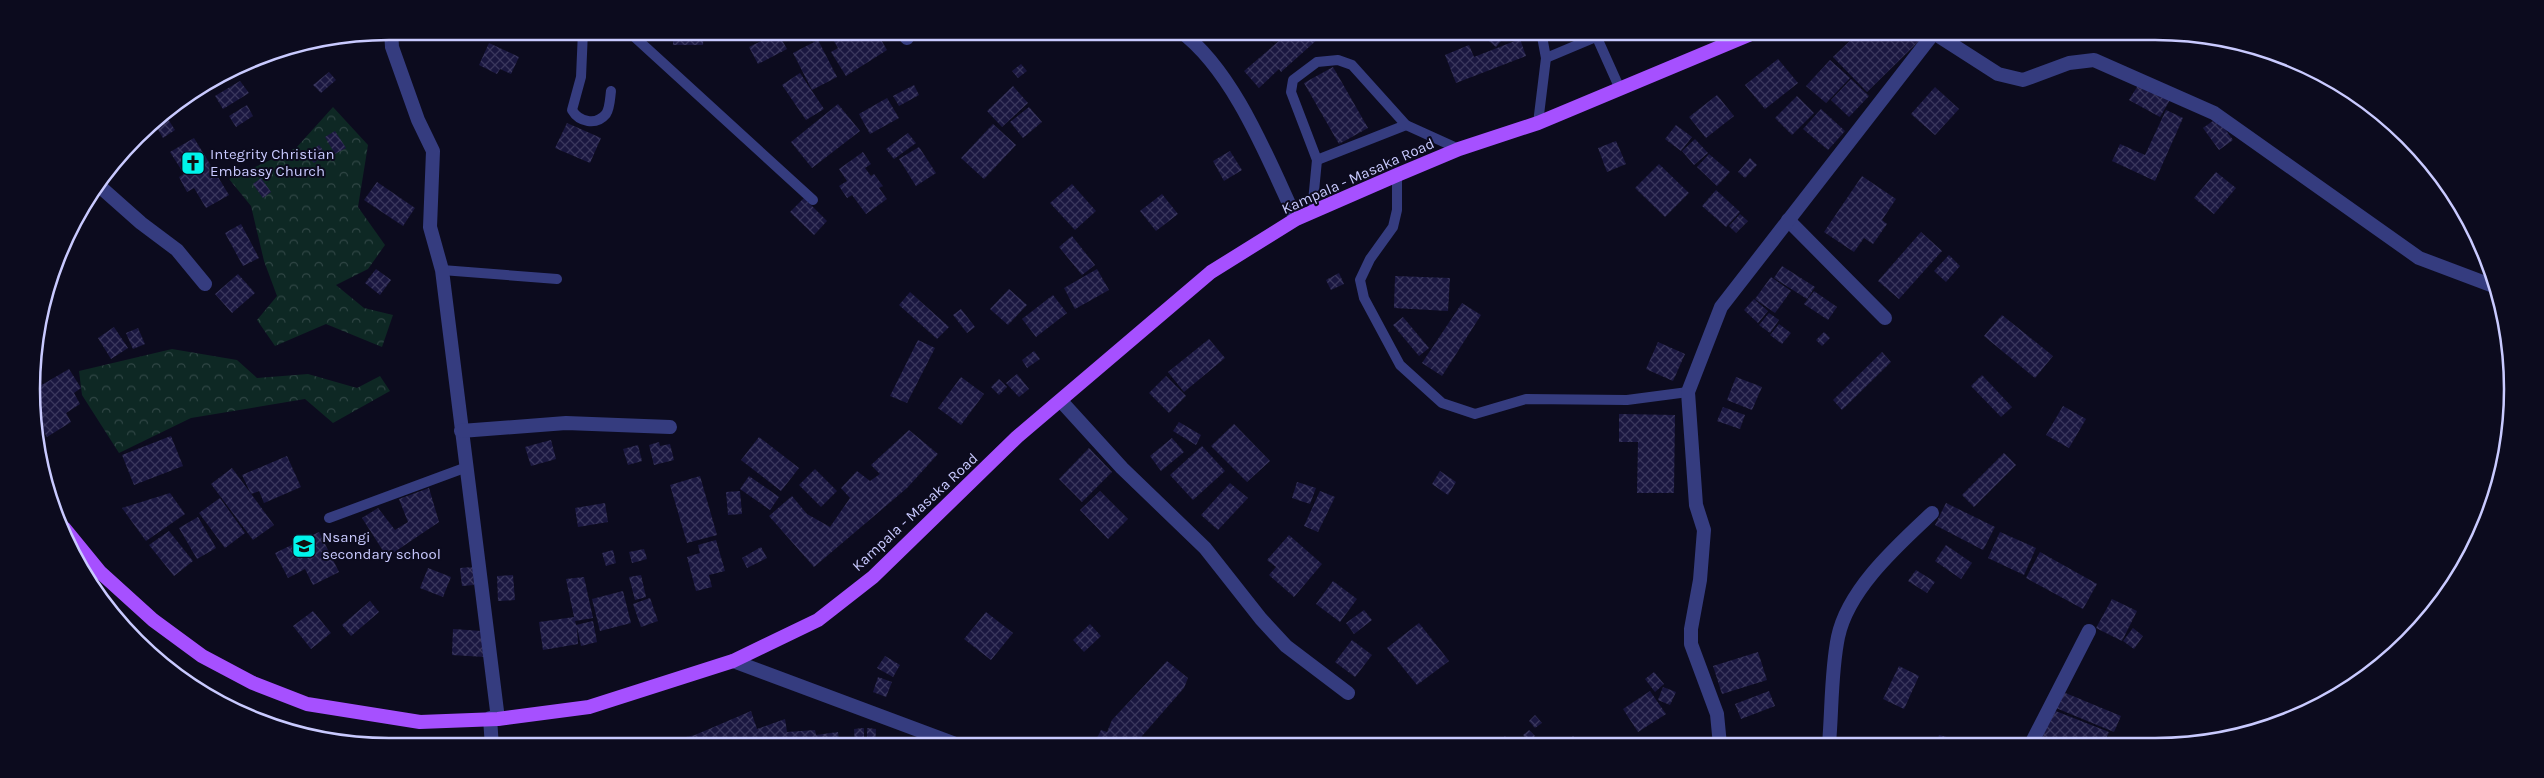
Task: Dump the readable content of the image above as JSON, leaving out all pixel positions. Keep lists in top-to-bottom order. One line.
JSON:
{"streets":{"main road":["Kampala - Masaka Road"]},"places":{"church":["Integrity Christian Embassy Church"],"school or university":["Nsangi secondary school"]}}
